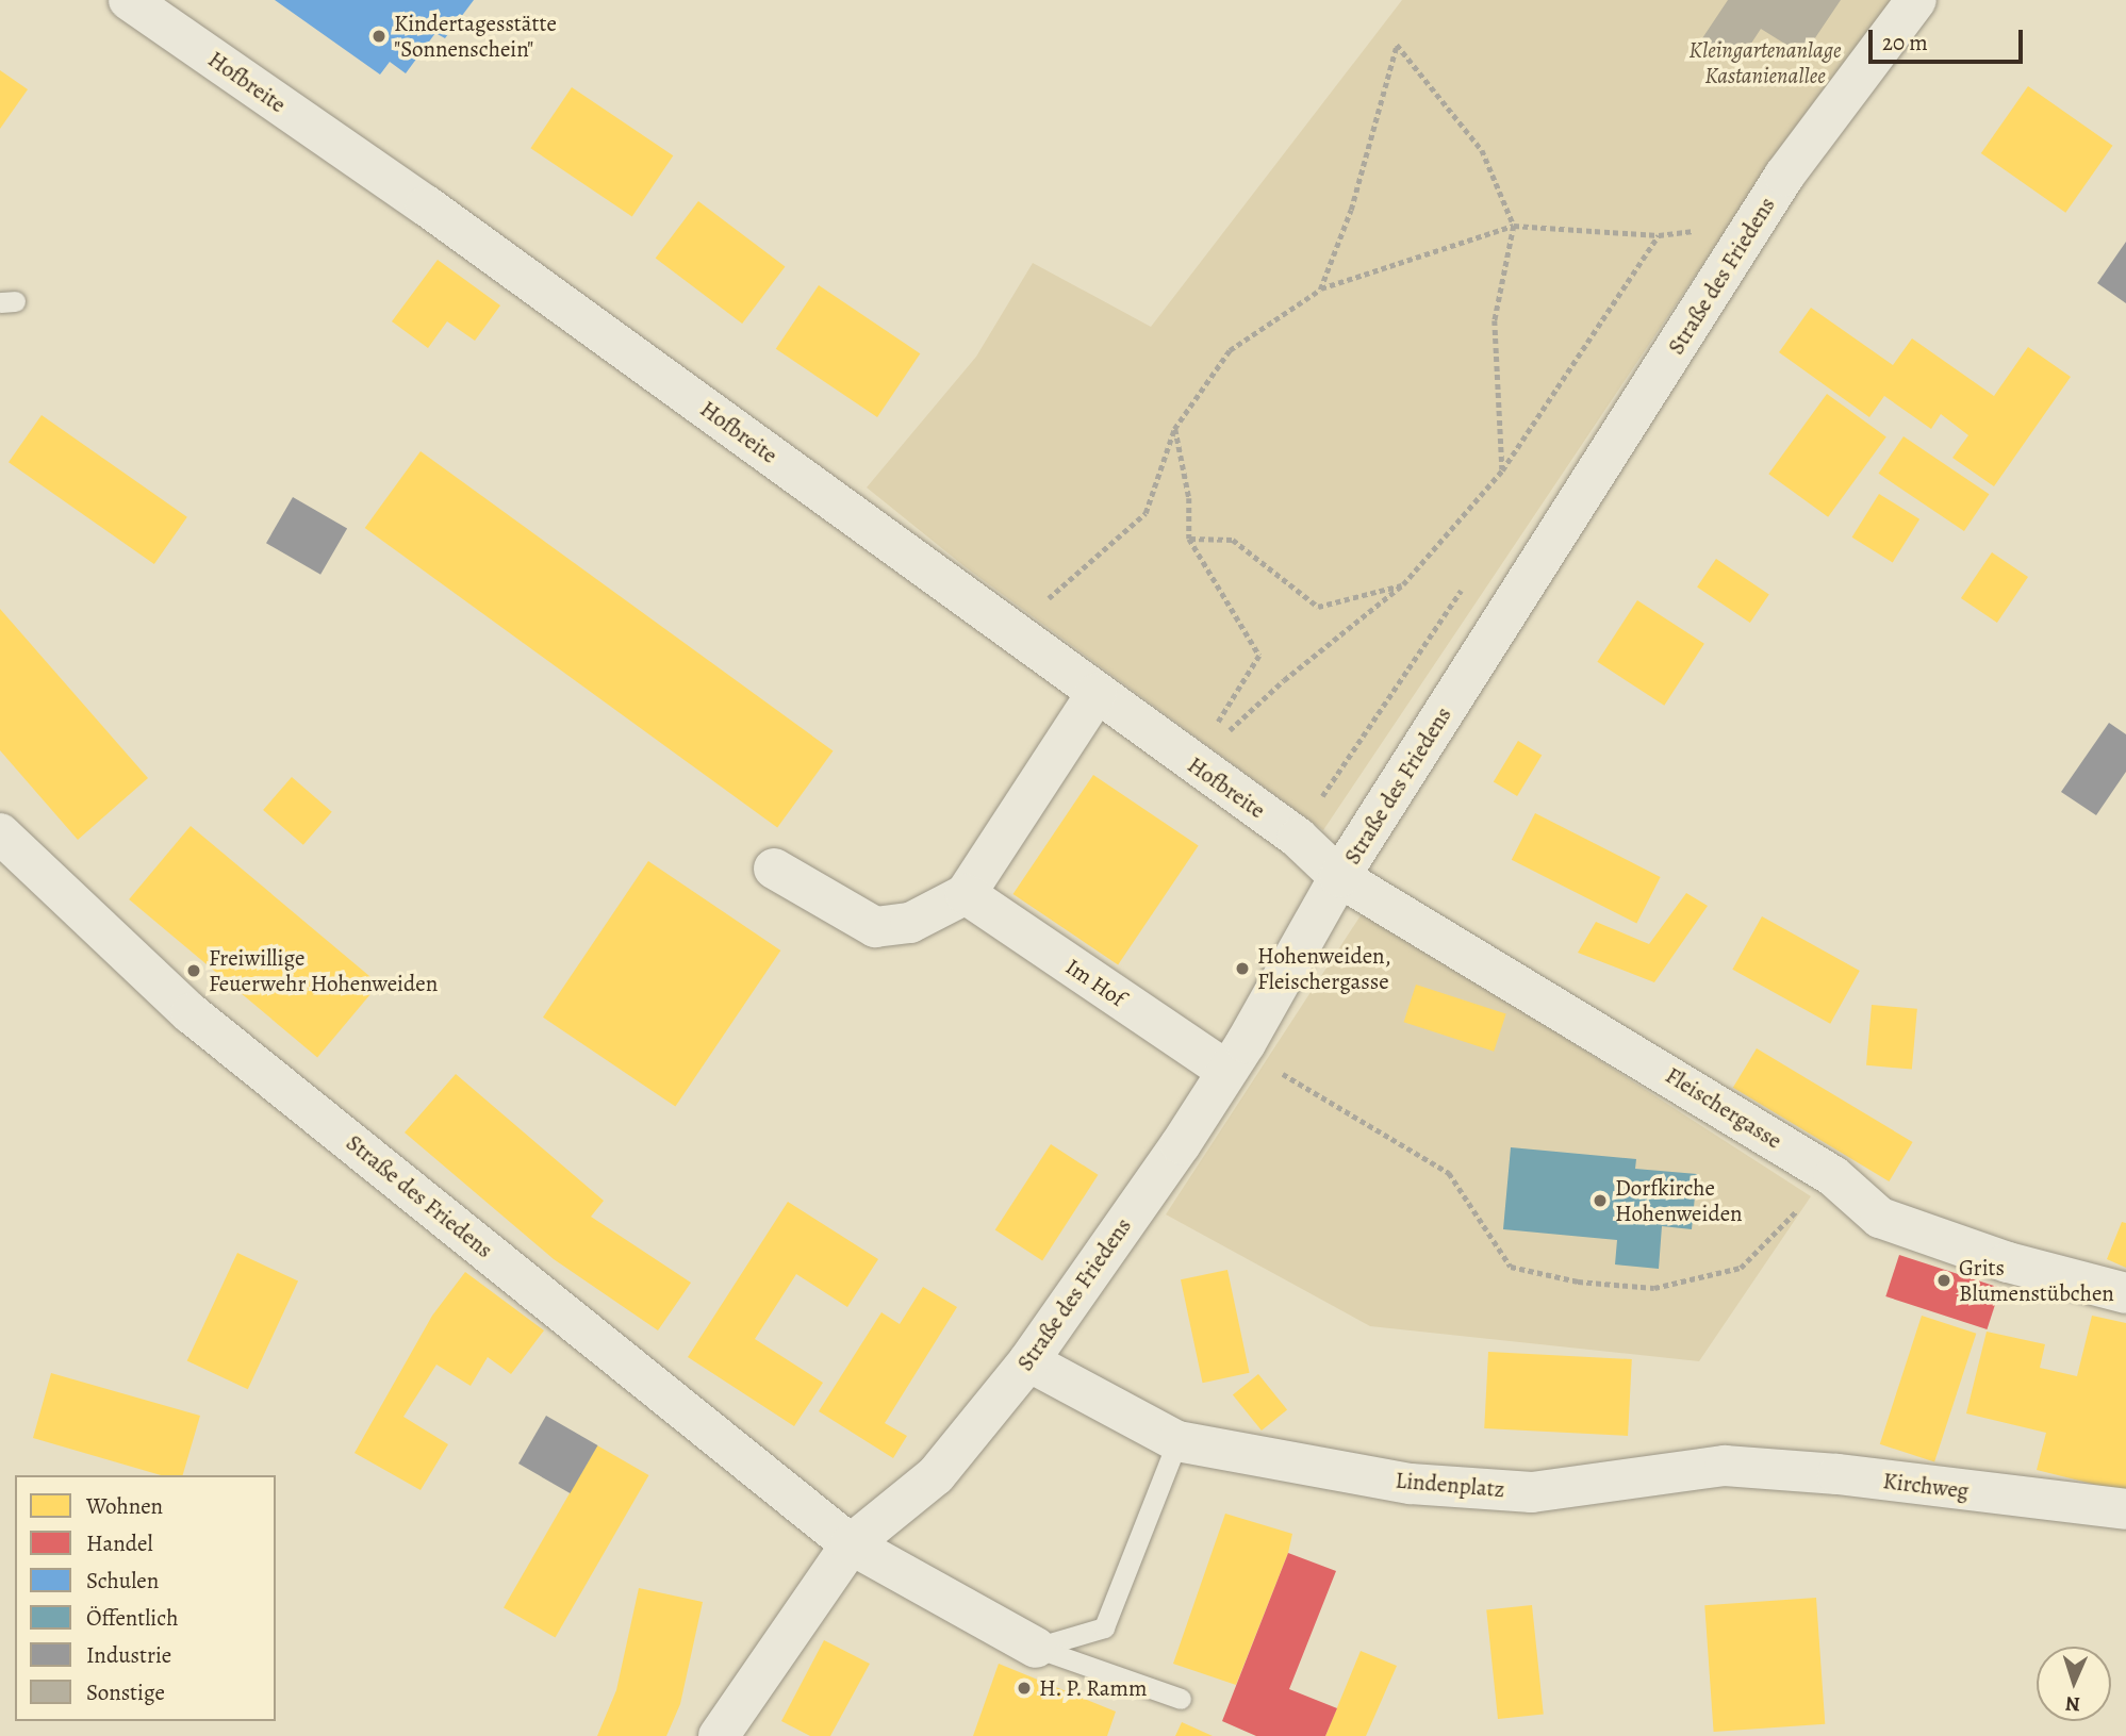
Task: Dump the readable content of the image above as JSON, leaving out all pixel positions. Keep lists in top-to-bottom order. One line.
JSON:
{"streets":{"street":["Hofbreite","Straße des Friedens","Im Hof","Fleischergasse","Lindenplatz","Kirchweg"]},"crossings":[["Hofbreite","Straße des Friedens"],["Hofbreite","Fleischergasse"],["Straße des Friedens","Im Hof"],["Straße des Friedens","Fleischergasse"],["Straße des Friedens","Lindenplatz"],["Lindenplatz","Kirchweg"]],"parks":["Kleingartenanlage Kastanienallee"],"places":["Kindertagesstätte \"Sonnenschein\"","Hohenweiden, Fleischergasse","Freiwillige Feuerwehr Hohenweiden","Dorfkirche Hohenweiden","Grits Blumenstübchen","H. P. Ramm"],"legend":["Wohnen","Handel","Schulen","Öffentlich","Industrie","Sonstige"],"scale_bar":"20 m","north":"bottom"}
